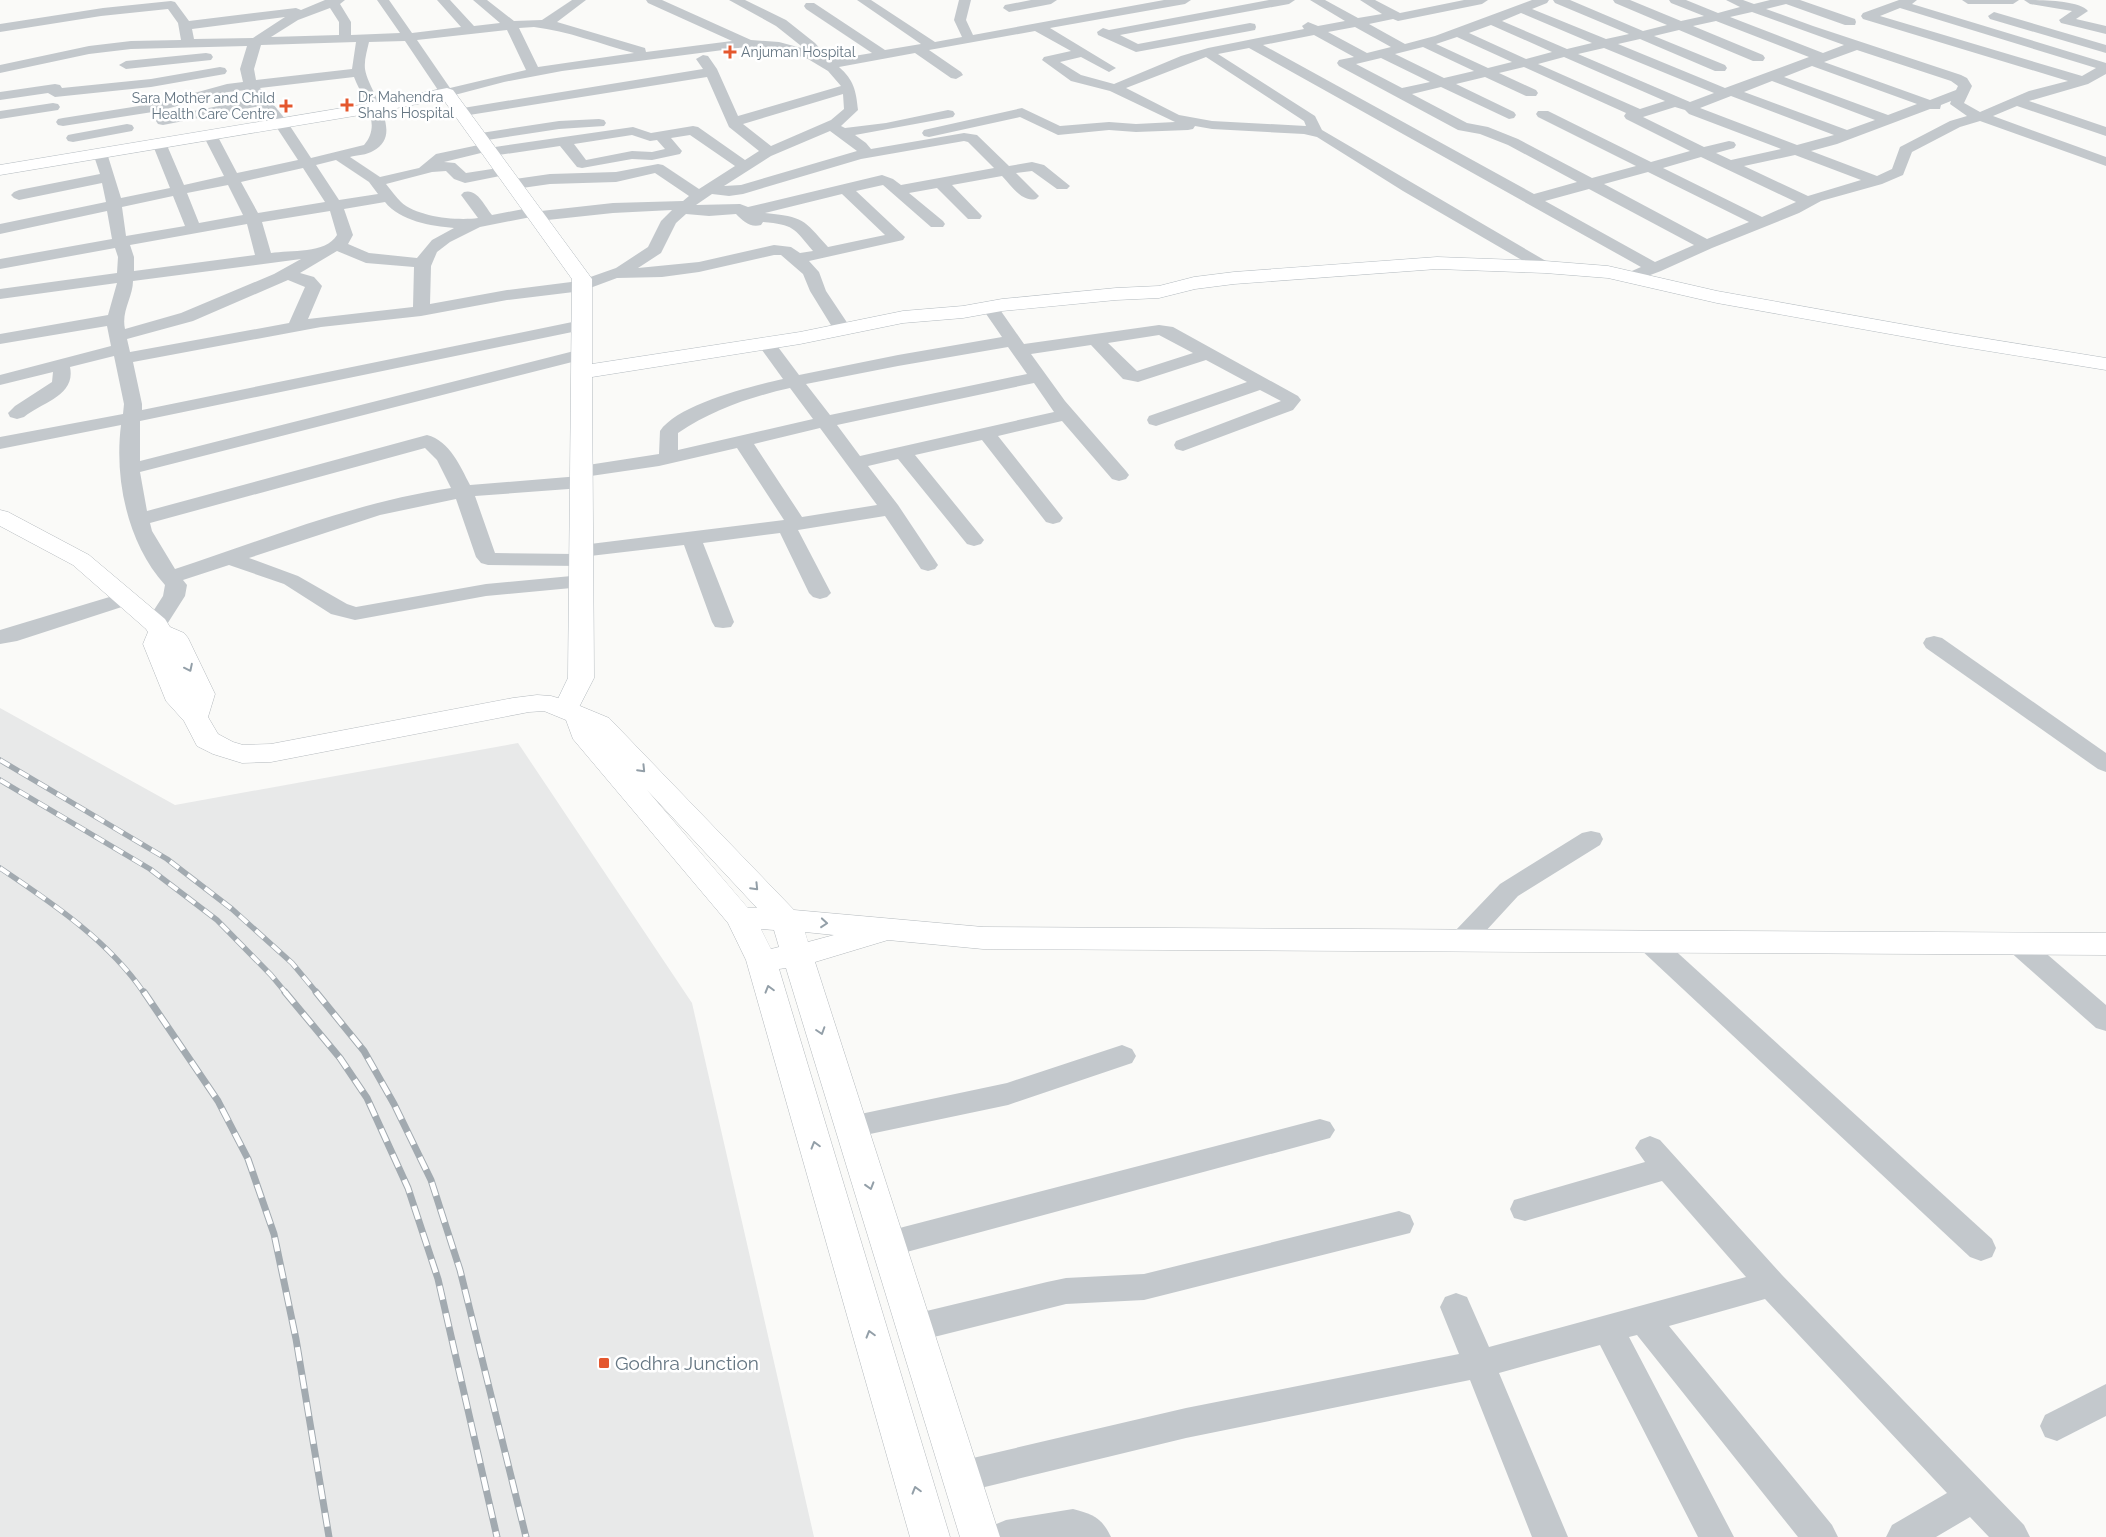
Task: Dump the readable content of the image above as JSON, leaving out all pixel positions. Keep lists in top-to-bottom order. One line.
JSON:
{"places":{"health":["Anjuman Hospital","Dr. Mahendra Shahs Hospital","Sara Mother and Child Health Care Centre"],"transit":["Godhra Junction"]}}
